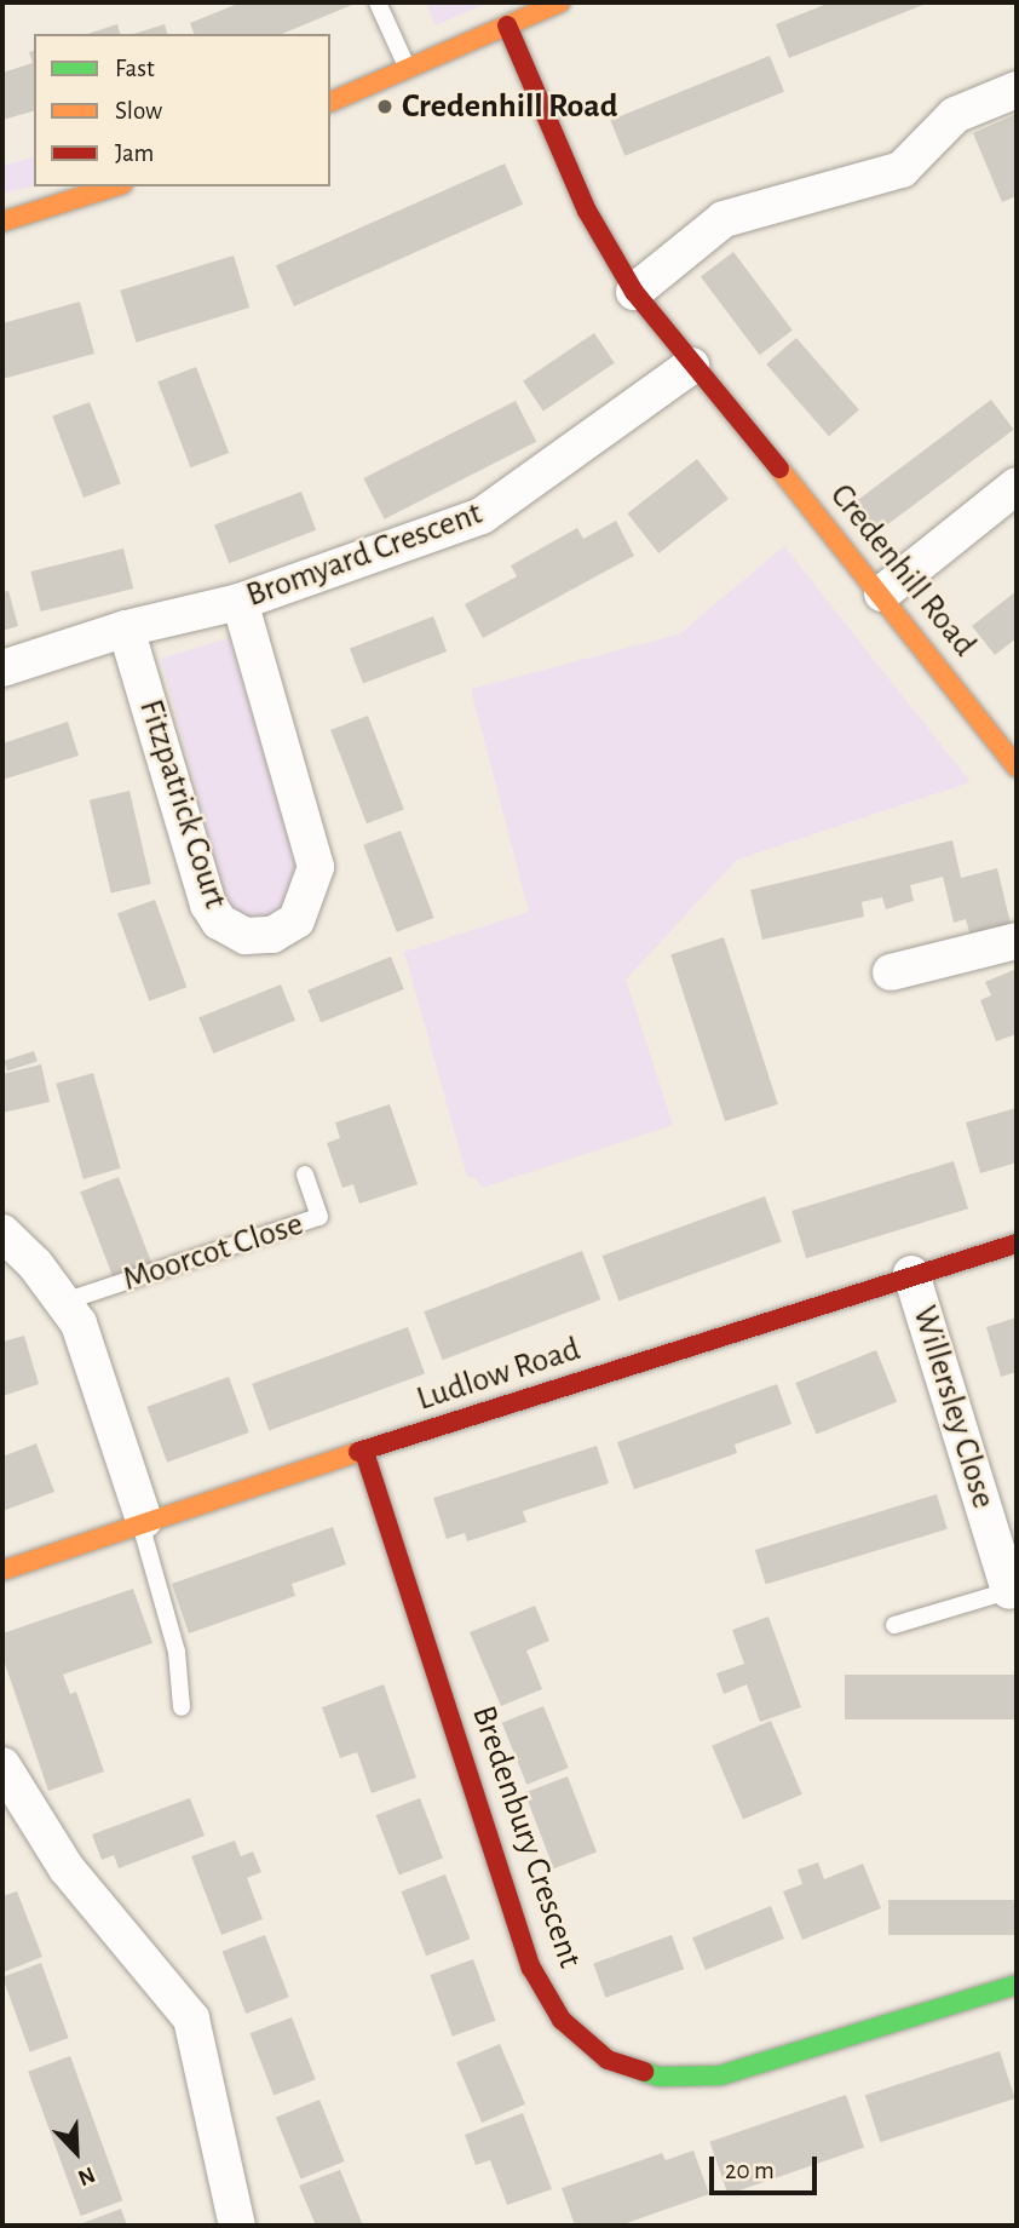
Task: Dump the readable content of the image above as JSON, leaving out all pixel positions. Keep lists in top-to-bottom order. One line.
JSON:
{"streets":{"street":["Bromyard Crescent","Credenhill Road","Fitzpatrick Court","Ludlow Road","Willersley Close","Bredenbury Crescent"],"lane":["Moorcot Close"]},"crossings":[["Bromyard Crescent","Credenhill Road"],["Bromyard Crescent","Fitzpatrick Court"],["Ludlow Road","Willersley Close"],["Ludlow Road","Bredenbury Crescent"]],"places":["Credenhill Road"],"legend":["Fast","Slow","Jam"],"scale_bar":"20 m","north":"bottom right"}
